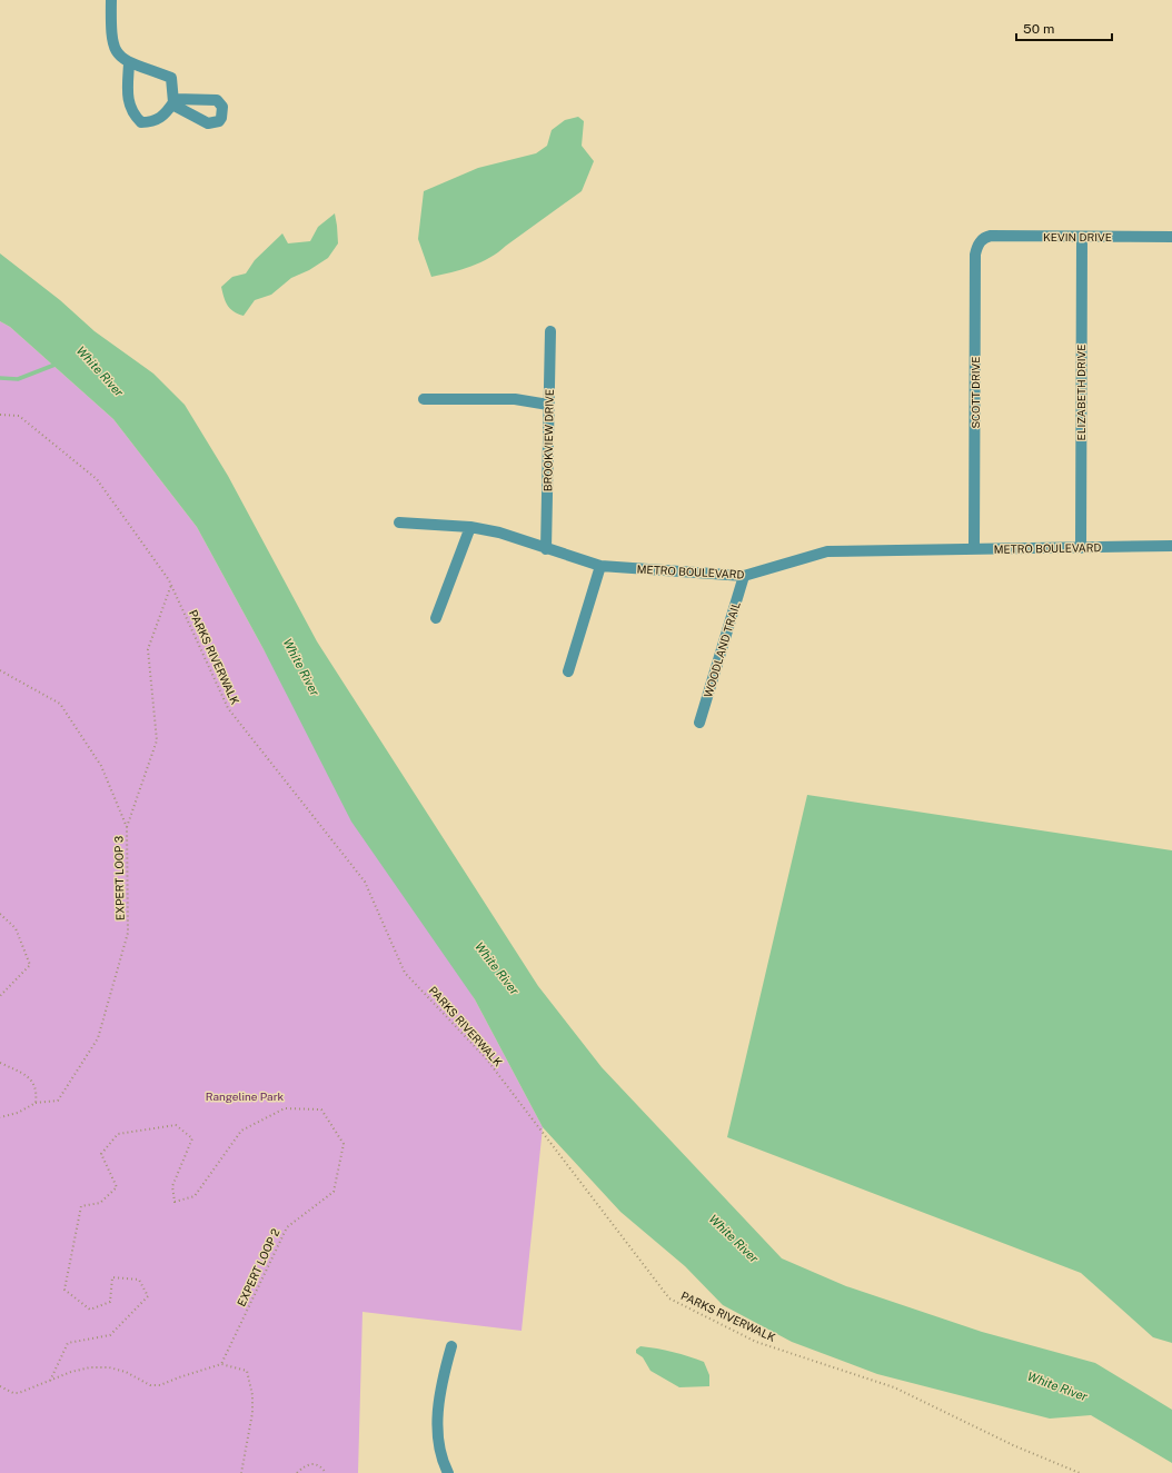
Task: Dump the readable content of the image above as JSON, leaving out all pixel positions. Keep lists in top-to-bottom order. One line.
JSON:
{"streets":{"street":["KEVIN DRIVE","SCOTT DRIVE","ELIZABETH DRIVE","BROOKVIEW DRIVE","METRO BOULEVARD","WOODLAND TRAIL"],"path":["PARKS RIVERWALK","EXPERT LOOP 3","EXPERT LOOP 2"]},"crossings":[["KEVIN DRIVE","SCOTT DRIVE"],["KEVIN DRIVE","ELIZABETH DRIVE"],["SCOTT DRIVE","METRO BOULEVARD"],["ELIZABETH DRIVE","METRO BOULEVARD"],["BROOKVIEW DRIVE","METRO BOULEVARD"],["METRO BOULEVARD","WOODLAND TRAIL"]],"water":["White River"],"parks":["Rangeline Park"],"scale_bar":"50 m"}
